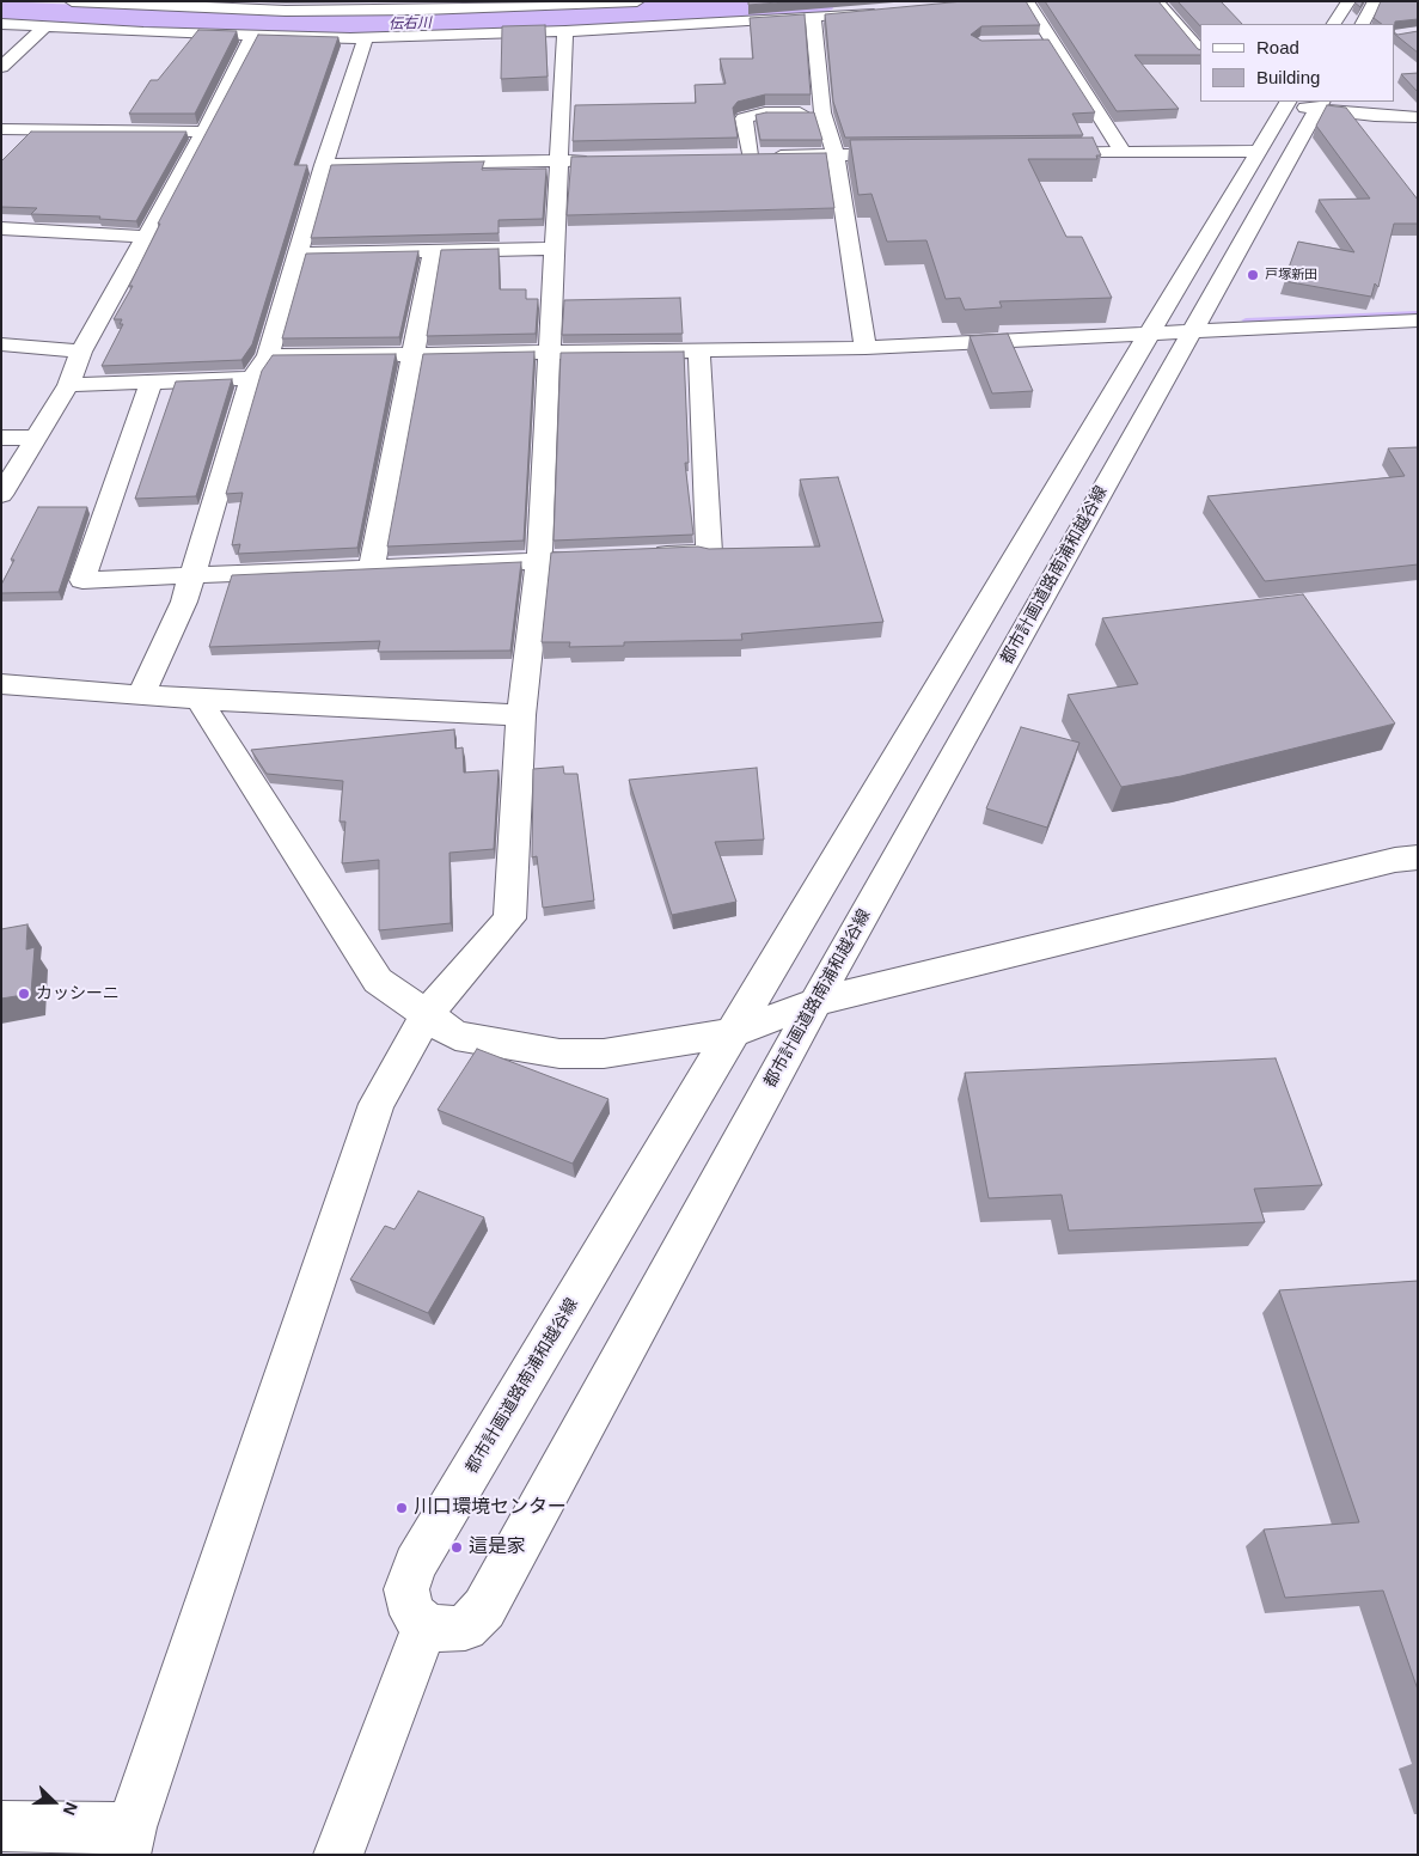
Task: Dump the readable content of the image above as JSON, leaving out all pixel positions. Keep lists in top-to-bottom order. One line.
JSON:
{"streets":{"street":["都市計画道路南浦和越谷線"]},"water":["伝右川"],"places":["戸塚新田","カッシーニ","川口環境センター","這是家"],"legend":["Road","Building"],"north":"right"}
